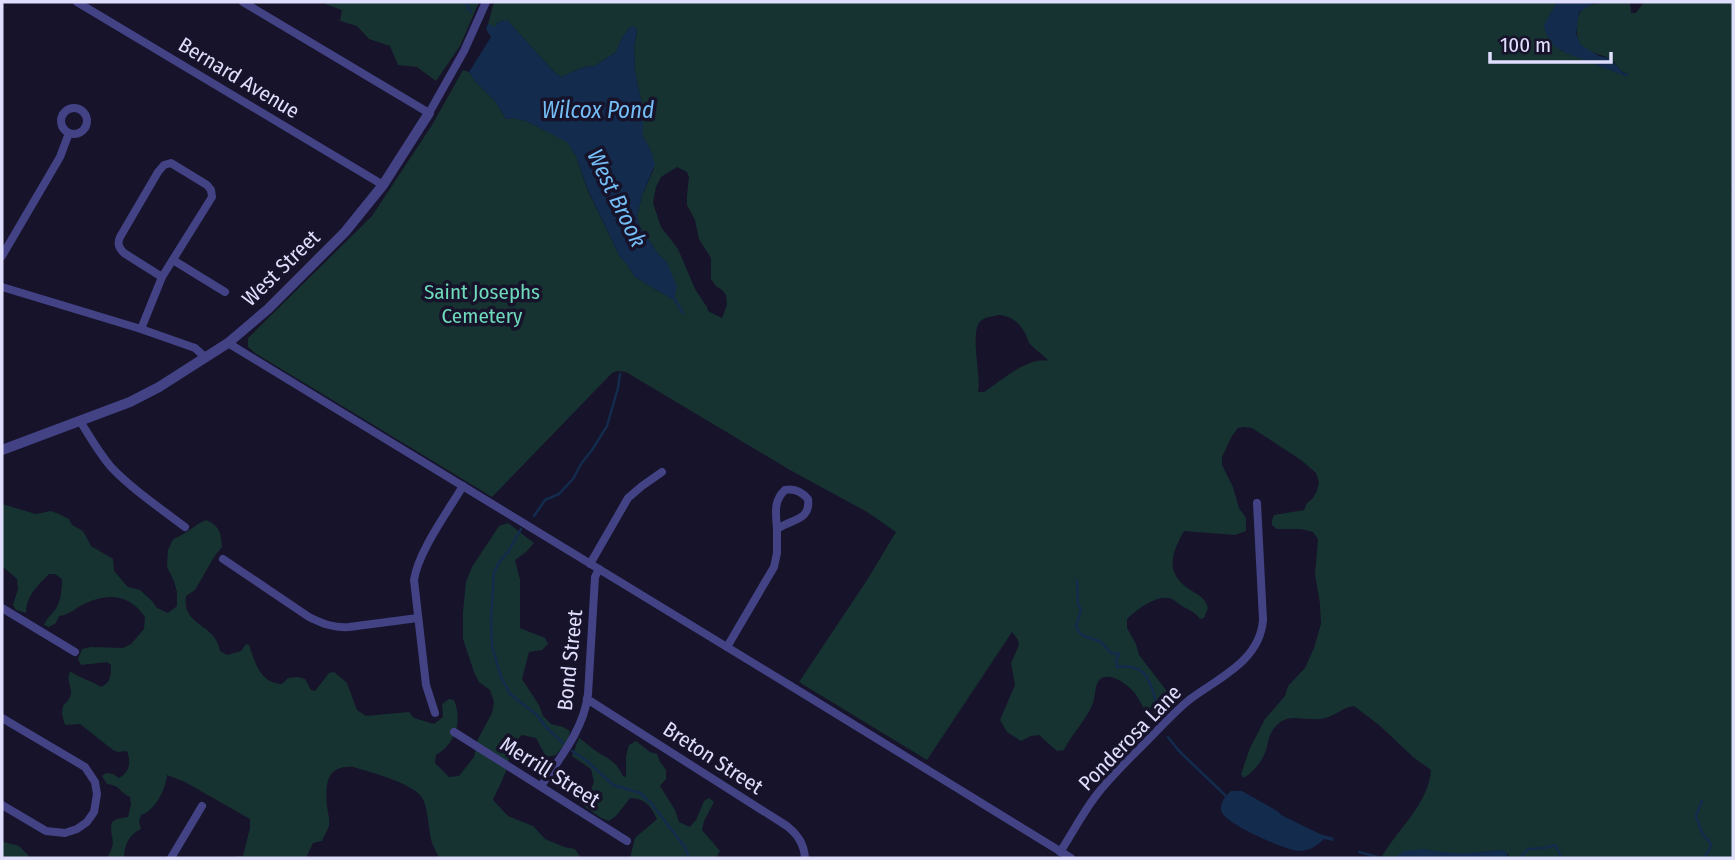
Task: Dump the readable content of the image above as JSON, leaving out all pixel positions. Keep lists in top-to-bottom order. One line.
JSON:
{"streets":{"street":["Bernard Avenue","West Street","Bond Street","Ponderosa Lane","Breton Street","Merrill Street"]},"crossings":[["Bernard Avenue","West Street"],["Bond Street","Breton Street"],["Bond Street","Merrill Street"]],"water":["Wilcox Pond","West Brook"],"parks":["Saint Josephs Cemetery"],"scale_bar":"100 m"}
